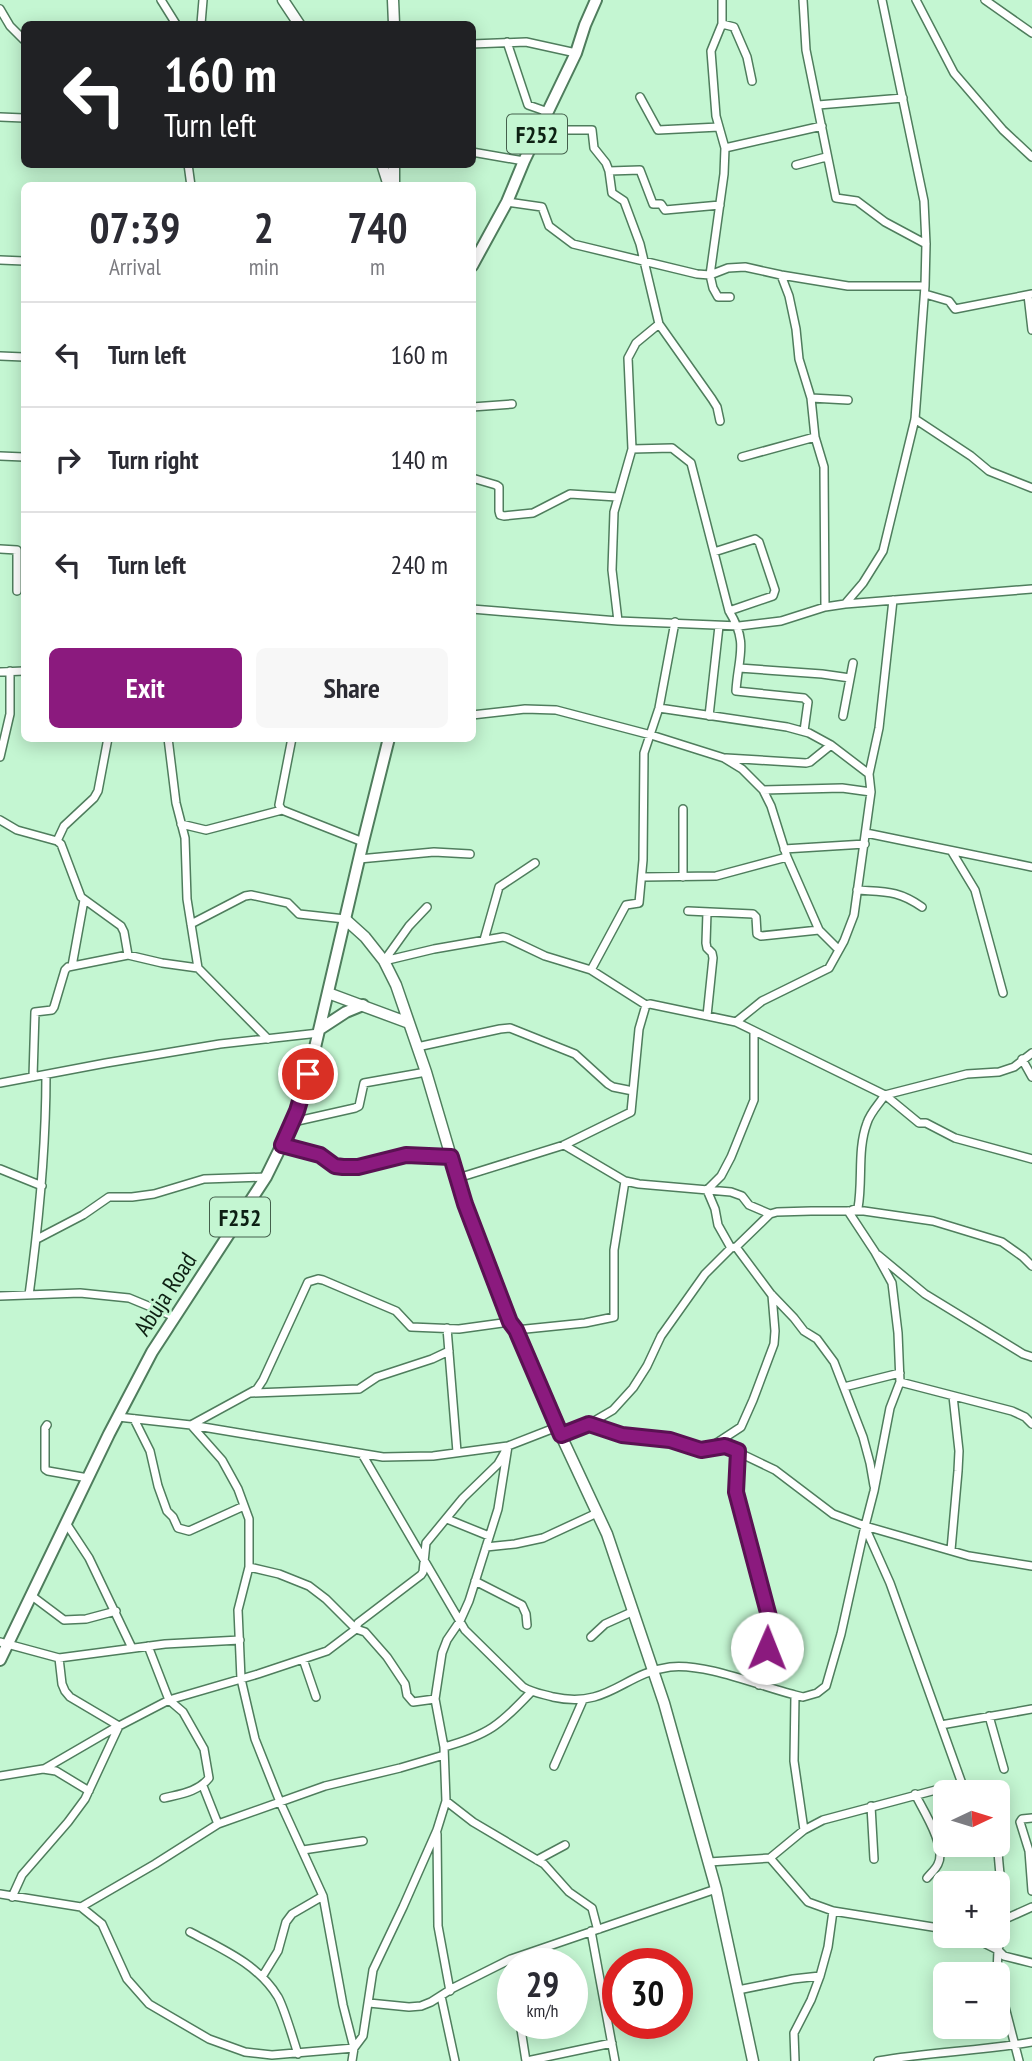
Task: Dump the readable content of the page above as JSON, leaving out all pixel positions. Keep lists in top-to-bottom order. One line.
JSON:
{"streets":{"main road":["F252","Abuja Road"]},"north":"right","page":{"turn":["160 m","Turn left"],"eta":["07:39","Arrival","2","min","740","m"],"list":[{"name":"Turn left","value":"160 m"},{"name":"Turn right","value":"140 m"},{"name":"Turn left","value":"240 m"}],"buttons":["Exit","Share"],"map_buttons":["+","−"],"speed":"29 km/h","limit":"30"}}
